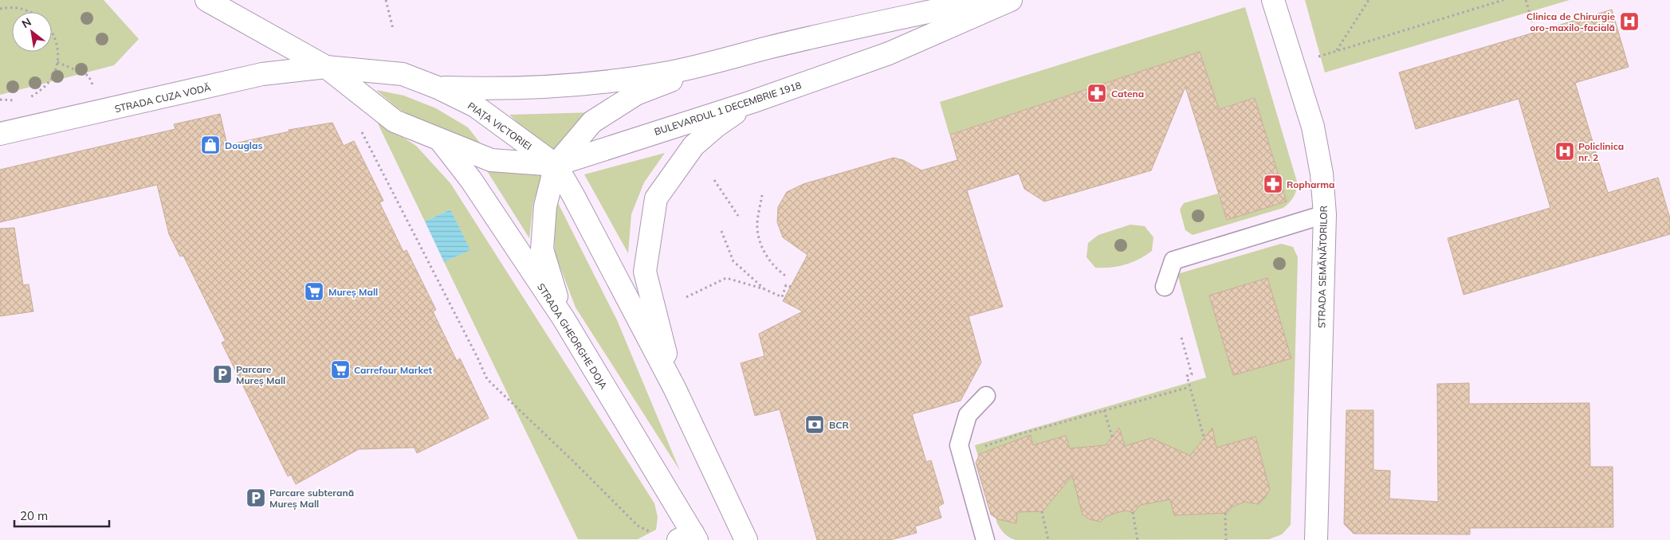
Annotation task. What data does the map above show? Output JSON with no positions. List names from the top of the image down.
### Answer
{
  "streets": {
    "main road": [
      "STRADA CUZA VODĂ",
      "BULEVARDUL 1 DECEMBRIE 1918",
      "PIAȚA VICTORIEI",
      "STRADA SEMĂNĂTORILOR",
      "STRADA GHEORGHE DOJA"
    ]
  },
  "crossings": [
    ["STRADA CUZA VODĂ", "PIAȚA VICTORIEI"],
    ["BULEVARDUL 1 DECEMBRIE 1918", "PIAȚA VICTORIEI"],
    ["BULEVARDUL 1 DECEMBRIE 1918", "STRADA GHEORGHE DOJA"],
    ["PIAȚA VICTORIEI", "STRADA GHEORGHE DOJA"]
  ],
  "places": {
    "hospital": ["Clinica de Chirurgie oro-maxilo-facială", "Policlinica nr. 2"],
    "pharmacy": ["Catena", "Ropharma"],
    "shop": ["Douglas"],
    "supermarket": ["Mureș Mall", "Carrefour Market"],
    "parking": ["Parcare Mureș Mall", "Parcare subterană Mureș Mall"],
    "bank": ["BCR"]
  },
  "scale_bar": "20 m",
  "north": "top left"
}
